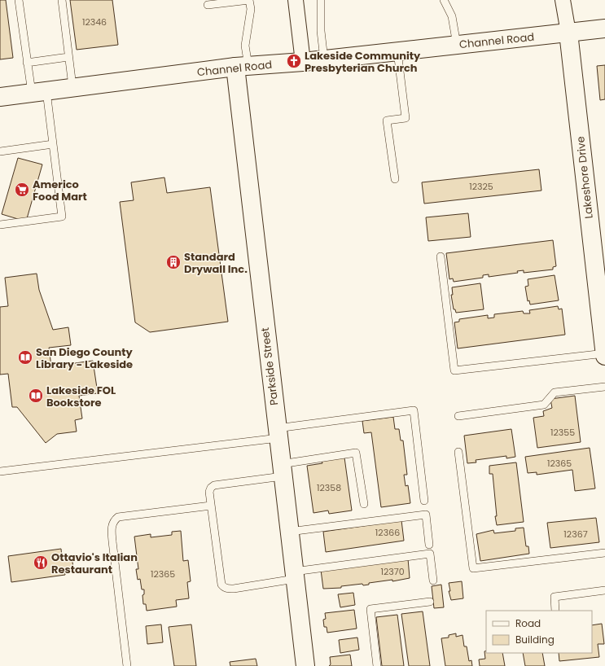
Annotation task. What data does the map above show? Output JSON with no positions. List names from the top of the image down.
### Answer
{
  "streets": {
    "street": ["Channel Road", "Lakeshore Drive", "Parkside Street"]
  },
  "crossings": [
    ["Channel Road", "Lakeshore Drive"],
    ["Channel Road", "Parkside Street"]
  ],
  "places": {
    "church": ["Lakeside Community Presbyterian Church"],
    "supermarket": ["Americo Food Mart"],
    "building": ["Standard Drywall Inc."],
    "library": ["San Diego County Library - Lakeside", "Lakeside FOL Bookstore"],
    "restaurant": ["Ottavio's Italian Restaurant"]
  },
  "house_numbers": [
    "12346",
    "12325",
    "12355",
    "12365",
    "12358",
    "12366",
    "12367",
    "12370",
    "12365"
  ],
  "legend": ["Road", "Building"]
}
